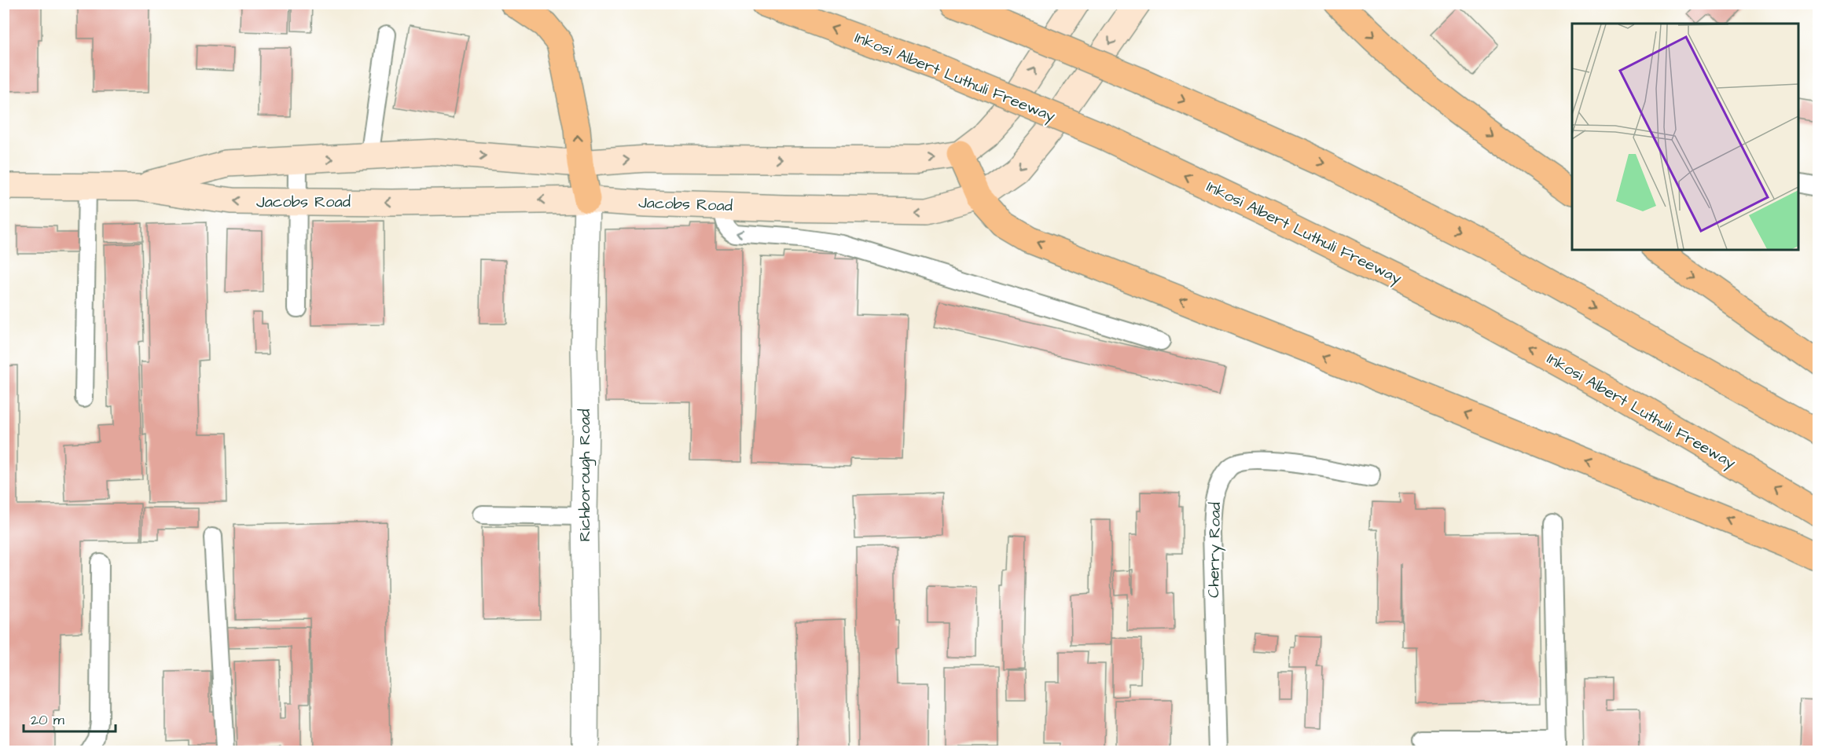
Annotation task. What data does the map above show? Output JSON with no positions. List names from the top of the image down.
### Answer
{
  "streets": {
    "highway": ["Inkosi Albert Luthuli Freeway"],
    "street": ["Jacobs Road", "Richborough Road"],
    "lane": ["Cherry Road"]
  },
  "crossings": [
    ["Jacobs Road", "Richborough Road"]
  ],
  "scale_bar": "20 m"
}
